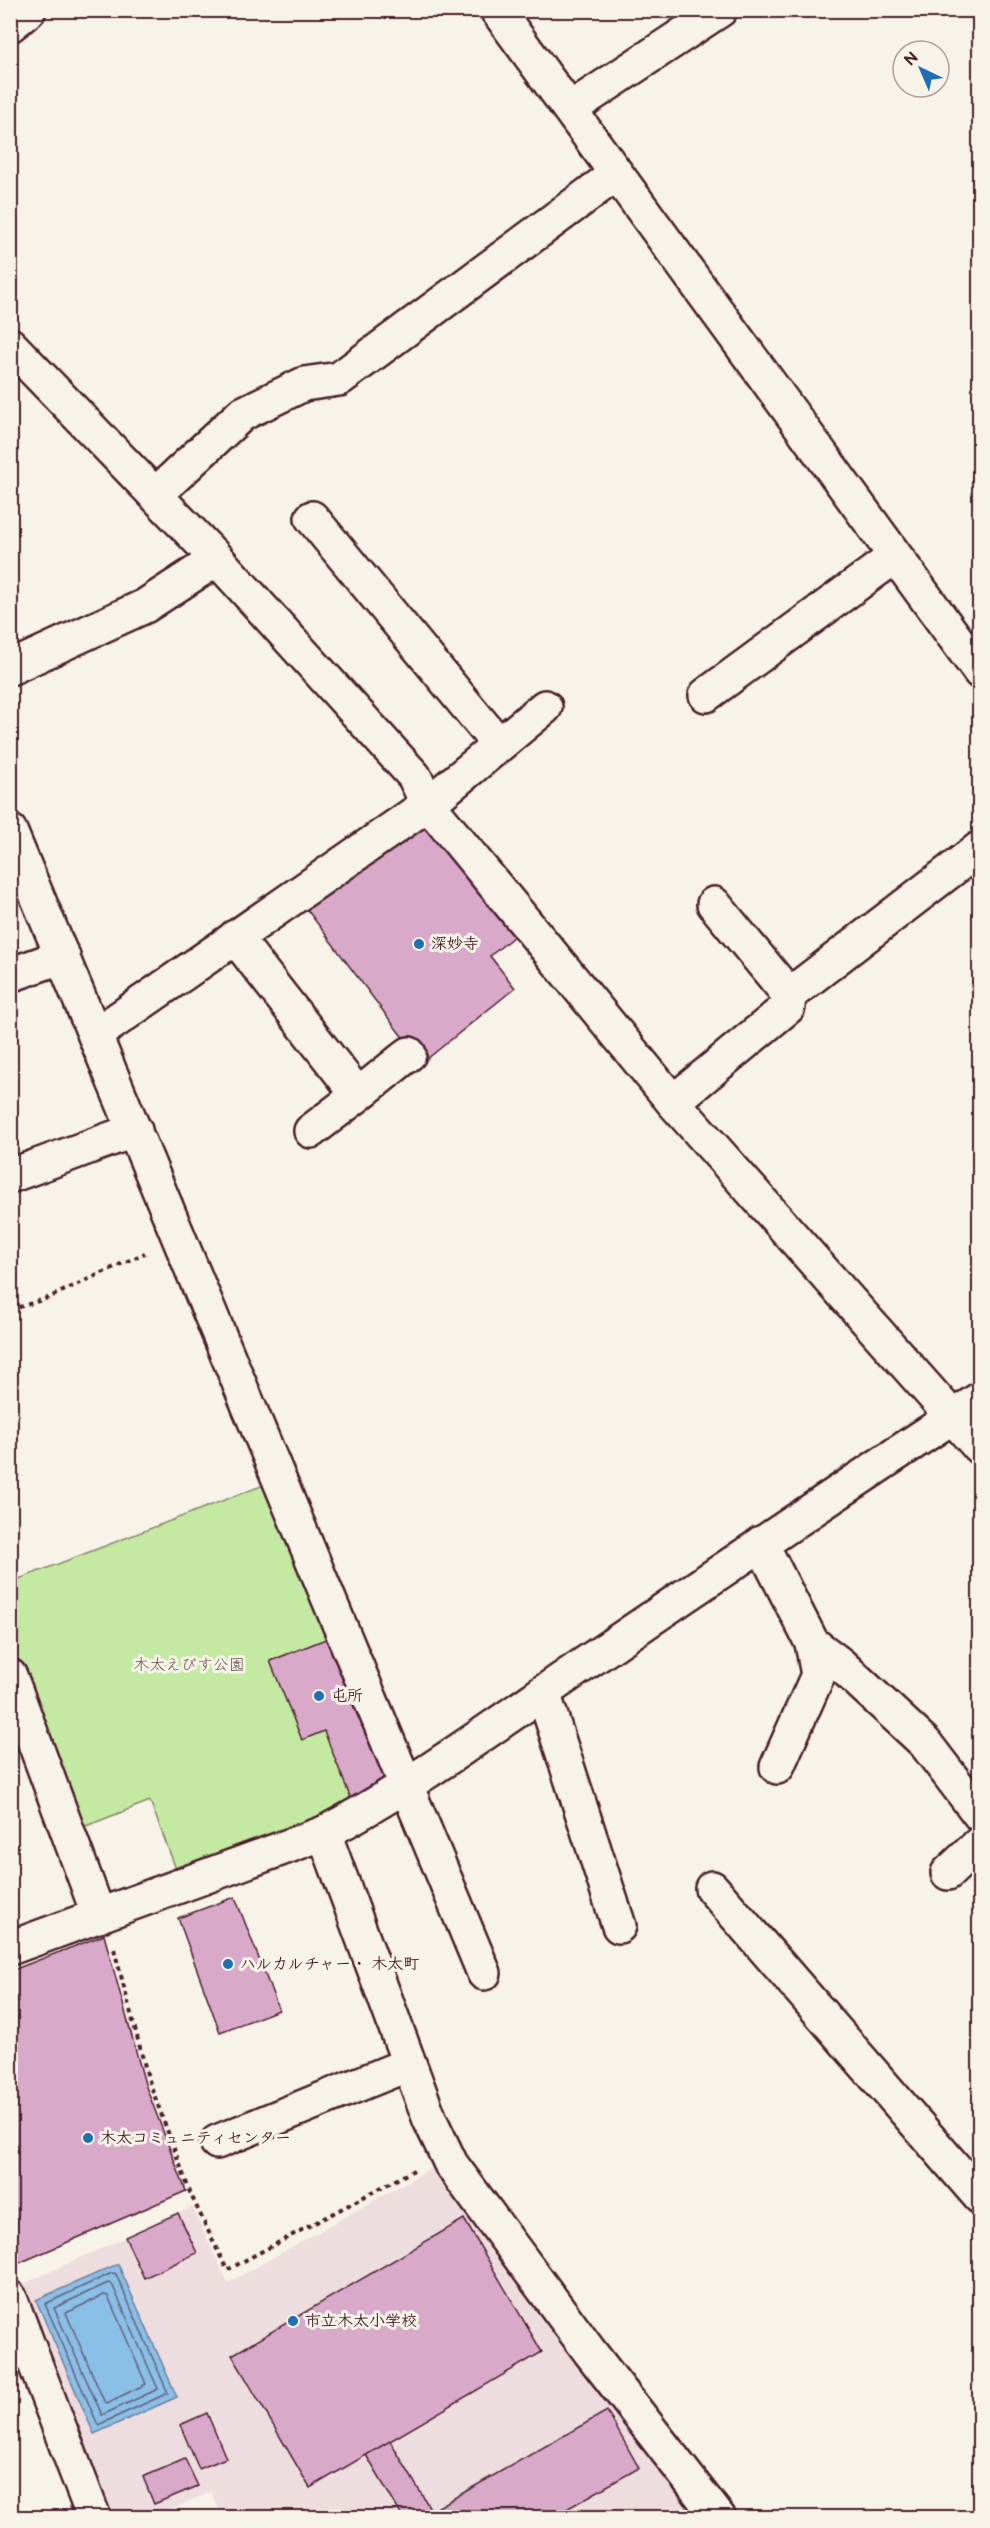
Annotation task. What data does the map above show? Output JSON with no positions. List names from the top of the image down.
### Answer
{
  "parks": ["木太えびす公園"],
  "places": [
    "深妙寺",
    "屯所",
    "ハルカルチャー・ 木太町",
    "木太コミュニティセンター",
    "市立木太小学校"
  ],
  "north": "top left"
}
